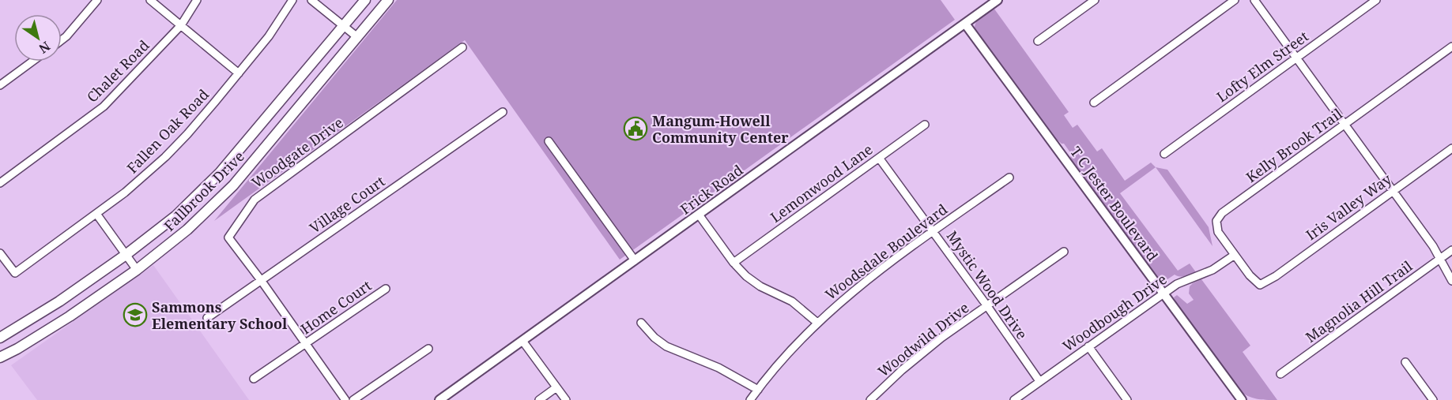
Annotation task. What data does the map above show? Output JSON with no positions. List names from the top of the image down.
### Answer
{
  "streets": {
    "main road": ["Fallbrook Drive"],
    "street": [
      "Lofty Elm Street",
      "Chalet Road",
      "Fallen Oak Road",
      "Kelly Brook Trail",
      "Woodgate Drive",
      "Lemonwood Lane",
      "Frick Road",
      "T C Jester Boulevard",
      "Village Court",
      "Iris Valley Way",
      "Woodsdale Boulevard",
      "Mystic Wood Drive",
      "Magnolia Hill Trail",
      "Home Court",
      "Woodbough Drive",
      "Woodwild Drive"
    ]
  },
  "crossings": [
    ["Kelly Brook Trail", "Iris Valley Way"],
    ["Kelly Brook Trail", "Woodbough Drive"],
    ["Woodgate Drive", "Village Court"],
    ["Woodgate Drive", "Home Court"],
    ["Lemonwood Lane", "Mystic Wood Drive"],
    ["Frick Road", "T C Jester Boulevard"],
    ["T C Jester Boulevard", "Woodbough Drive"],
    ["Woodsdale Boulevard", "Mystic Wood Drive"],
    ["Mystic Wood Drive", "Woodbough Drive"],
    ["Mystic Wood Drive", "Woodwild Drive"]
  ],
  "places": {
    "public building": ["Mangum-Howell Community Center"],
    "school or university": ["Sammons Elementary School"]
  },
  "north": "bottom right"
}
